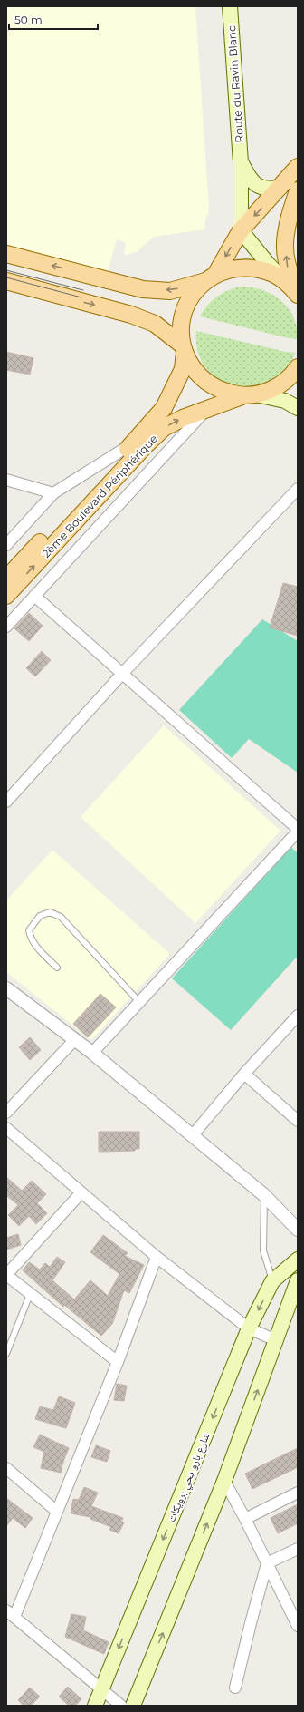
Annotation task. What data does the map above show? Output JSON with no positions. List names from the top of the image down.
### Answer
{
  "streets": {
    "main road": ["Route du Ravin Blanc", "2ème Boulevard Périphérique", "شارع بارو يحي برويكات"]
  },
  "scale_bar": "50 m"
}
